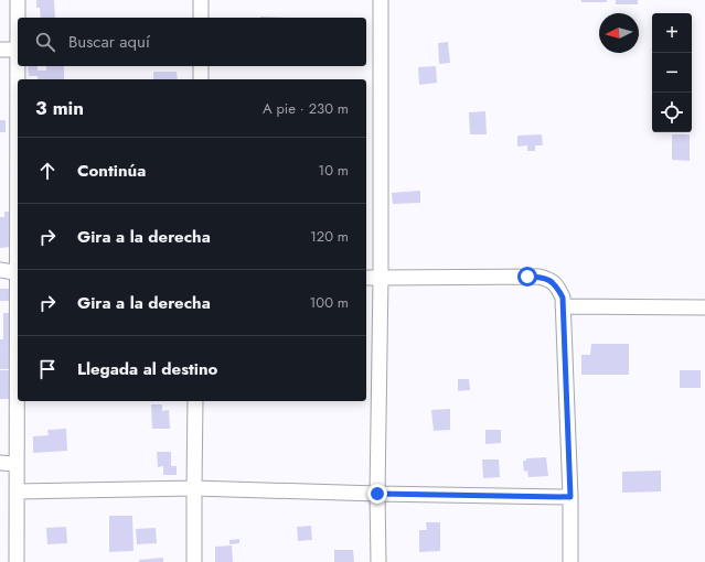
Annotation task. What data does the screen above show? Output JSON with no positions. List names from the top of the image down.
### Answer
{
  "north": "left",
  "page": {
    "map_buttons": ["+", "−"],
    "search": "Buscar aquí",
    "heading": ["3 min", "A pie · 230 m"],
    "list": [
      ["Continúa", "10 m"],
      ["Gira a la derecha", "120 m"],
      ["Gira a la derecha", "100 m"],
      "Llegada al destino"
    ]
  }
}
